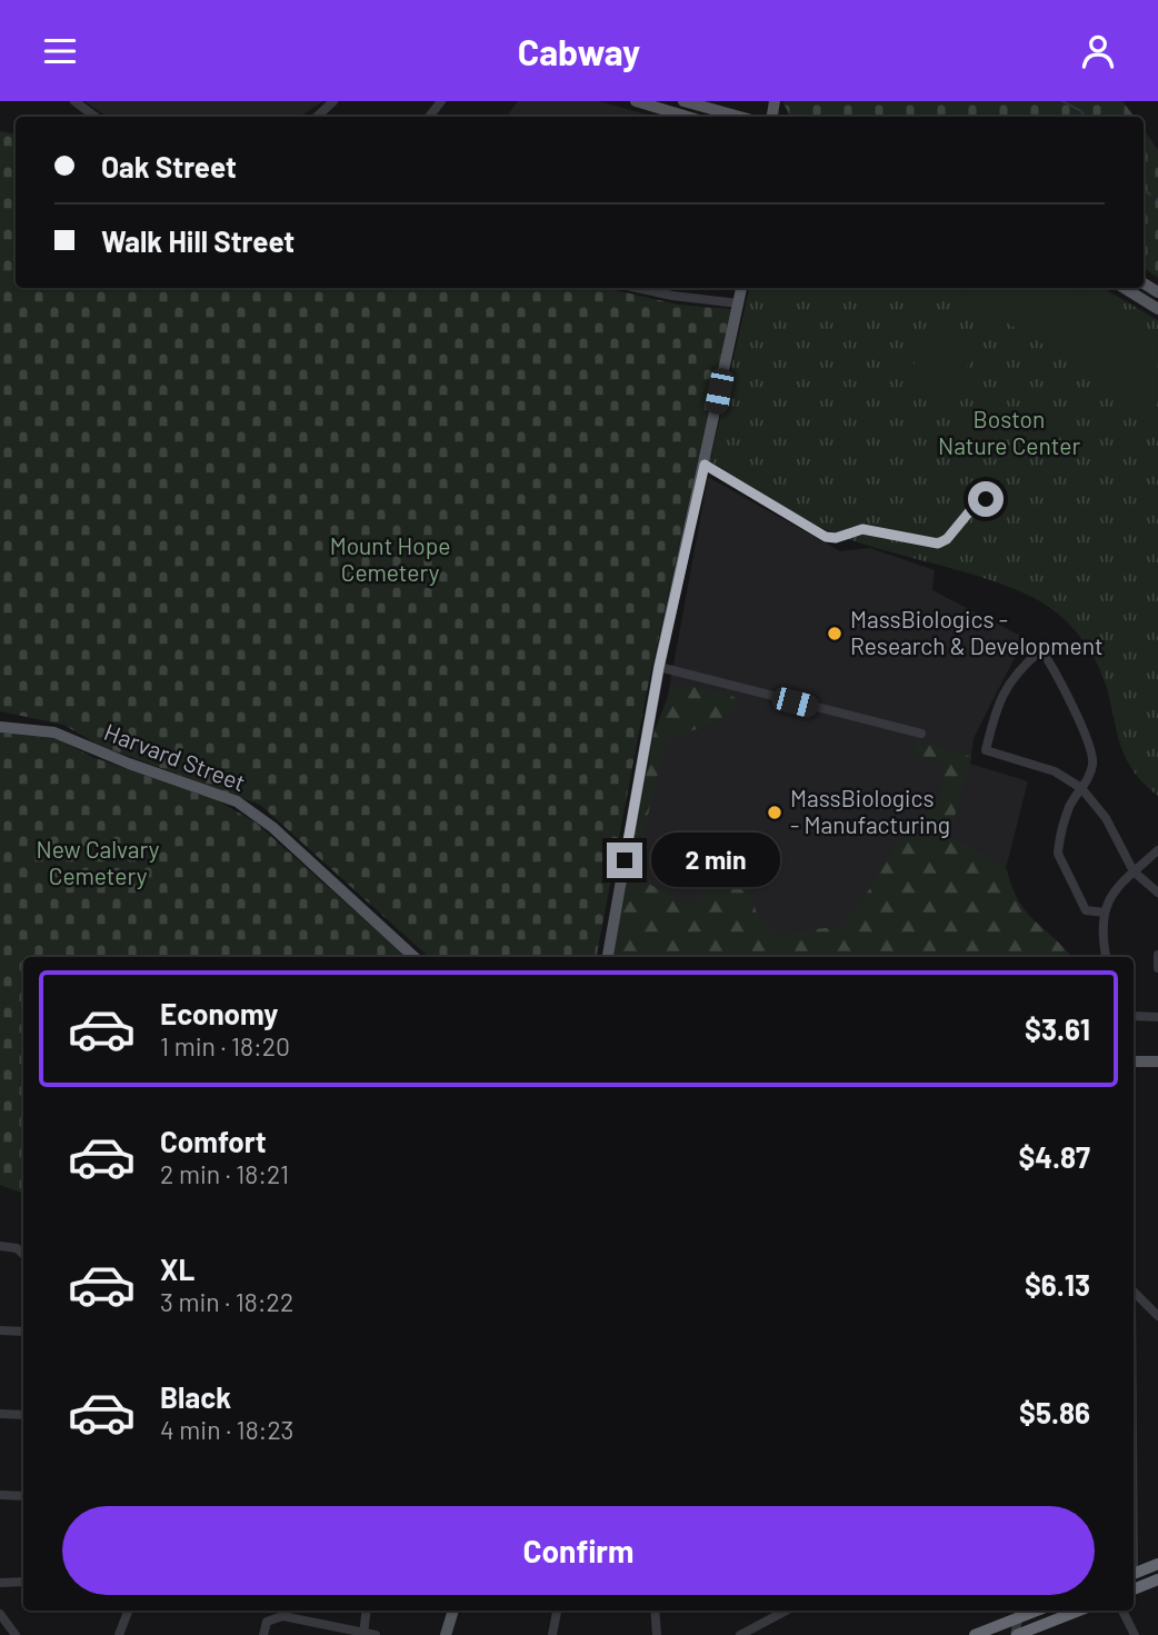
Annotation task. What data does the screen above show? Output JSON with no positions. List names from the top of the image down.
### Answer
{
  "streets": {
    "main road": ["Harvard Street"]
  },
  "parks": ["Boston Nature Center", "Mount Hope Cemetery", "New Calvary Cemetery"],
  "places": ["MassBiologics - Research & Development", "MassBiologics - Manufacturing"],
  "page": {
    "header": "Cabway",
    "banner": ["Oak Street", "Walk Hill Street"],
    "bubble": "2 min",
    "list": [
      {
        "name": "Economy",
        "note": "1 min · 18:20",
        "value": "$3.61"
      },
      {
        "name": "Comfort",
        "note": "2 min · 18:21",
        "value": "$4.87"
      },
      {
        "name": "XL",
        "note": "3 min · 18:22",
        "value": "$6.13"
      },
      {
        "name": "Black",
        "note": "4 min · 18:23",
        "value": "$5.86"
      }
    ],
    "buttons": "Confirm"
  }
}
